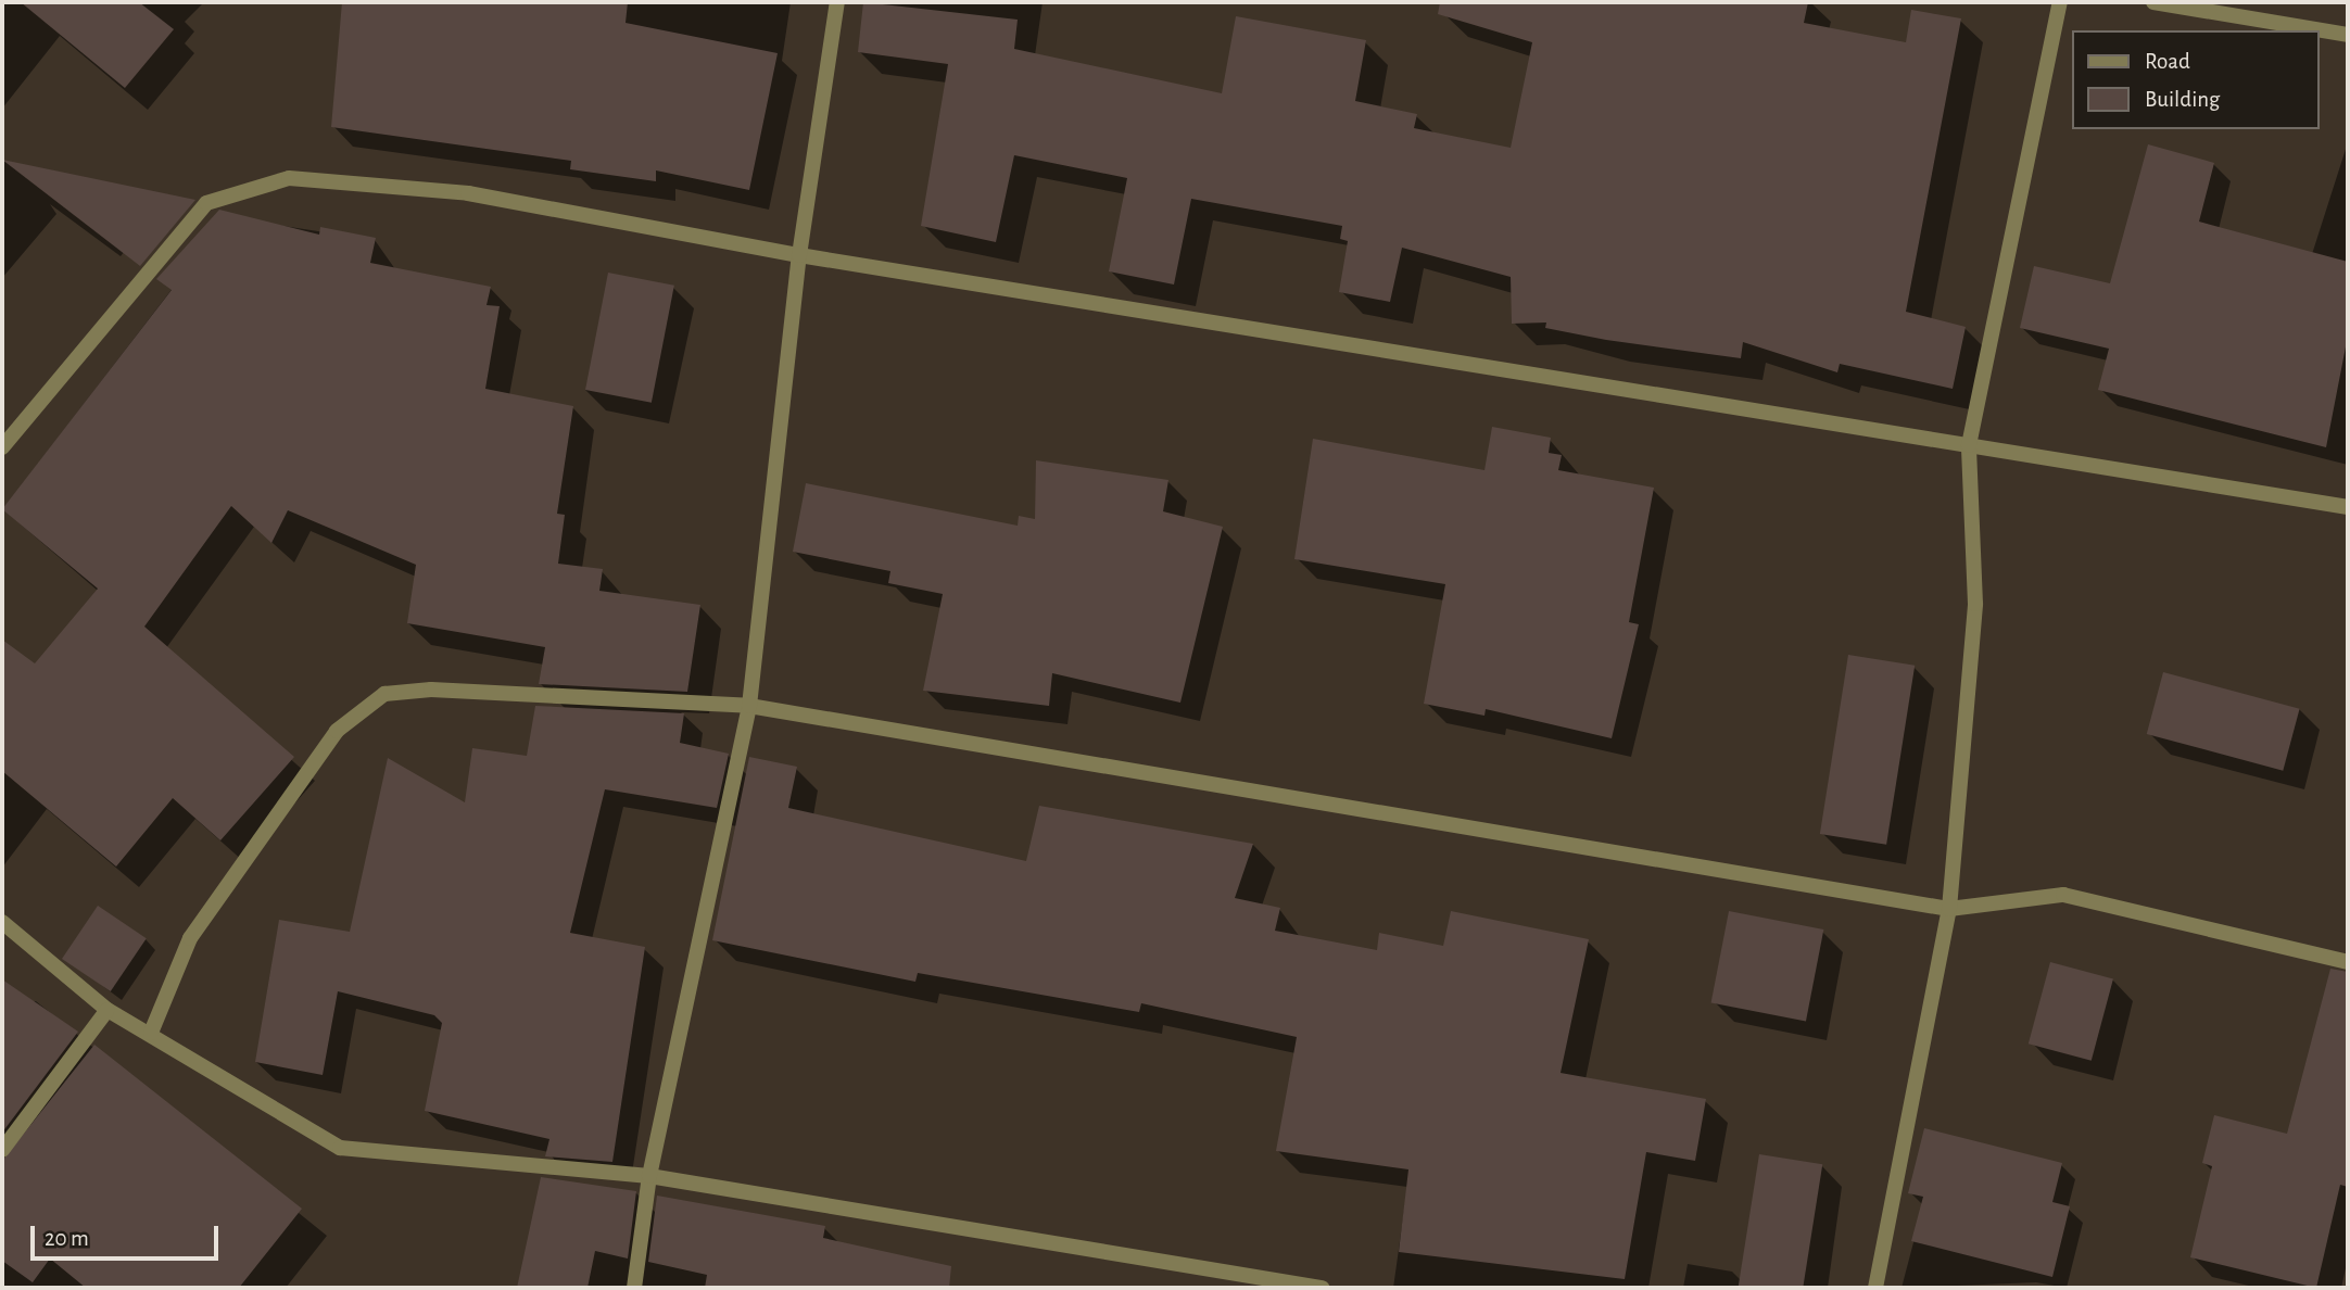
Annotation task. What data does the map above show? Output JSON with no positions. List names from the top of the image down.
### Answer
{
  "legend": ["Road", "Building"],
  "scale_bar": "20 m"
}
